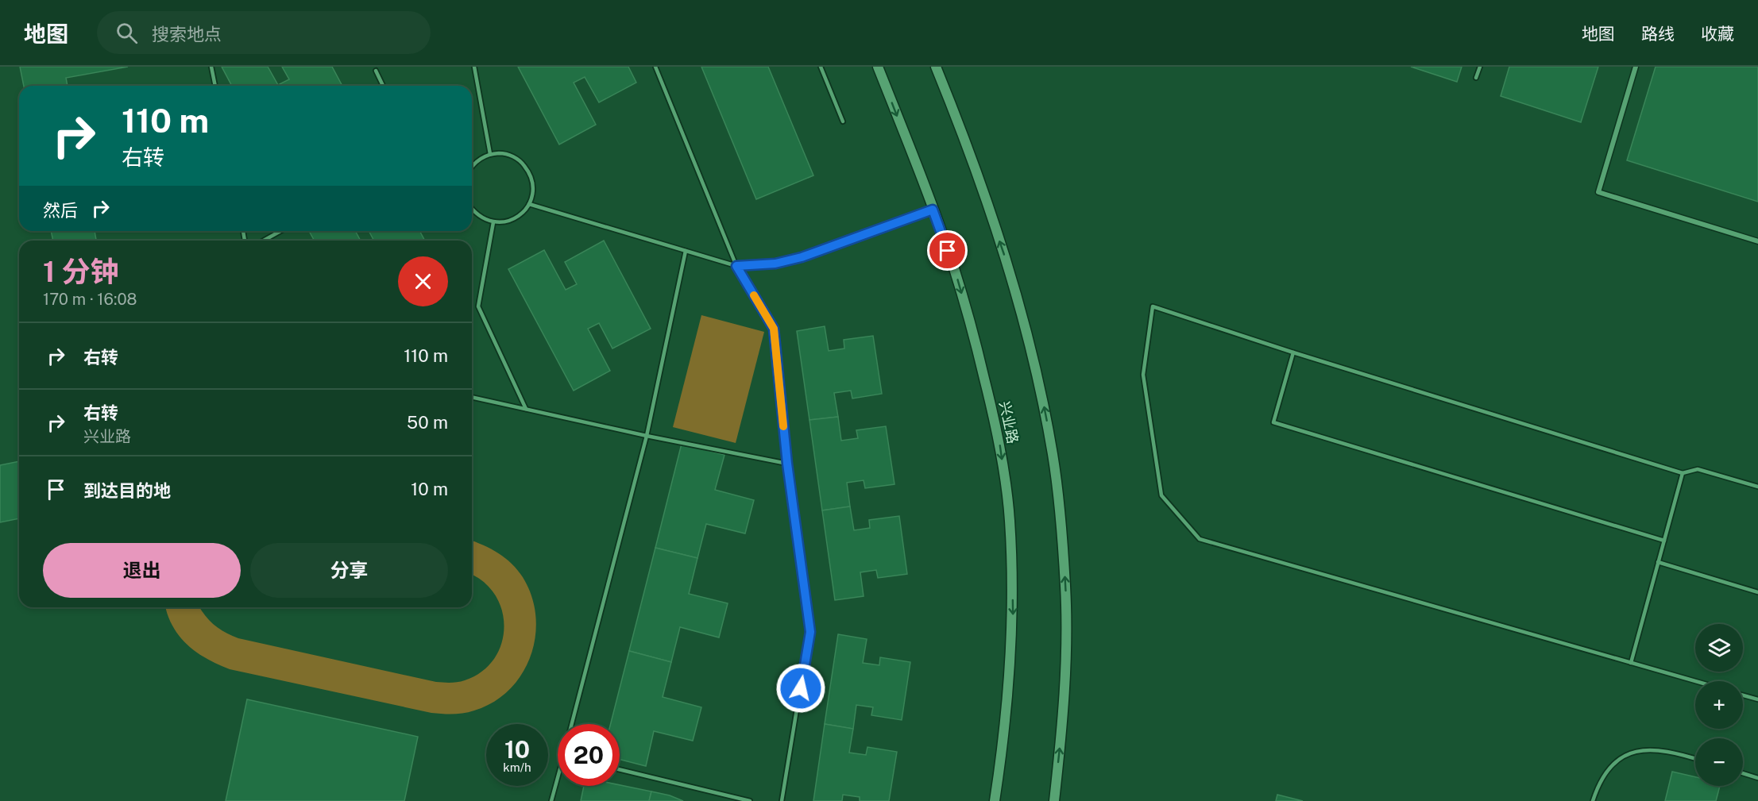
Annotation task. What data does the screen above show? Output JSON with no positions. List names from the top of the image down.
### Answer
{
  "streets": {
    "main road": ["兴业路"]
  },
  "page": {
    "header": "地图",
    "search": "搜索地点",
    "nav": ["地图", "路线", "收藏"],
    "turn": ["110 m", "右转"],
    "then": "然后",
    "heading": ["1 分钟", "170 m · 16:08"],
    "list": [
      {
        "name": "右转",
        "value": "110 m"
      },
      {
        "name": "右转",
        "note": "兴业路",
        "value": "50 m"
      },
      {
        "name": "到达目的地",
        "value": "10 m"
      }
    ],
    "buttons": ["退出", "分享"],
    "map_buttons": ["+", "−"],
    "speed": "10 km/h",
    "limit": "20"
  }
}
